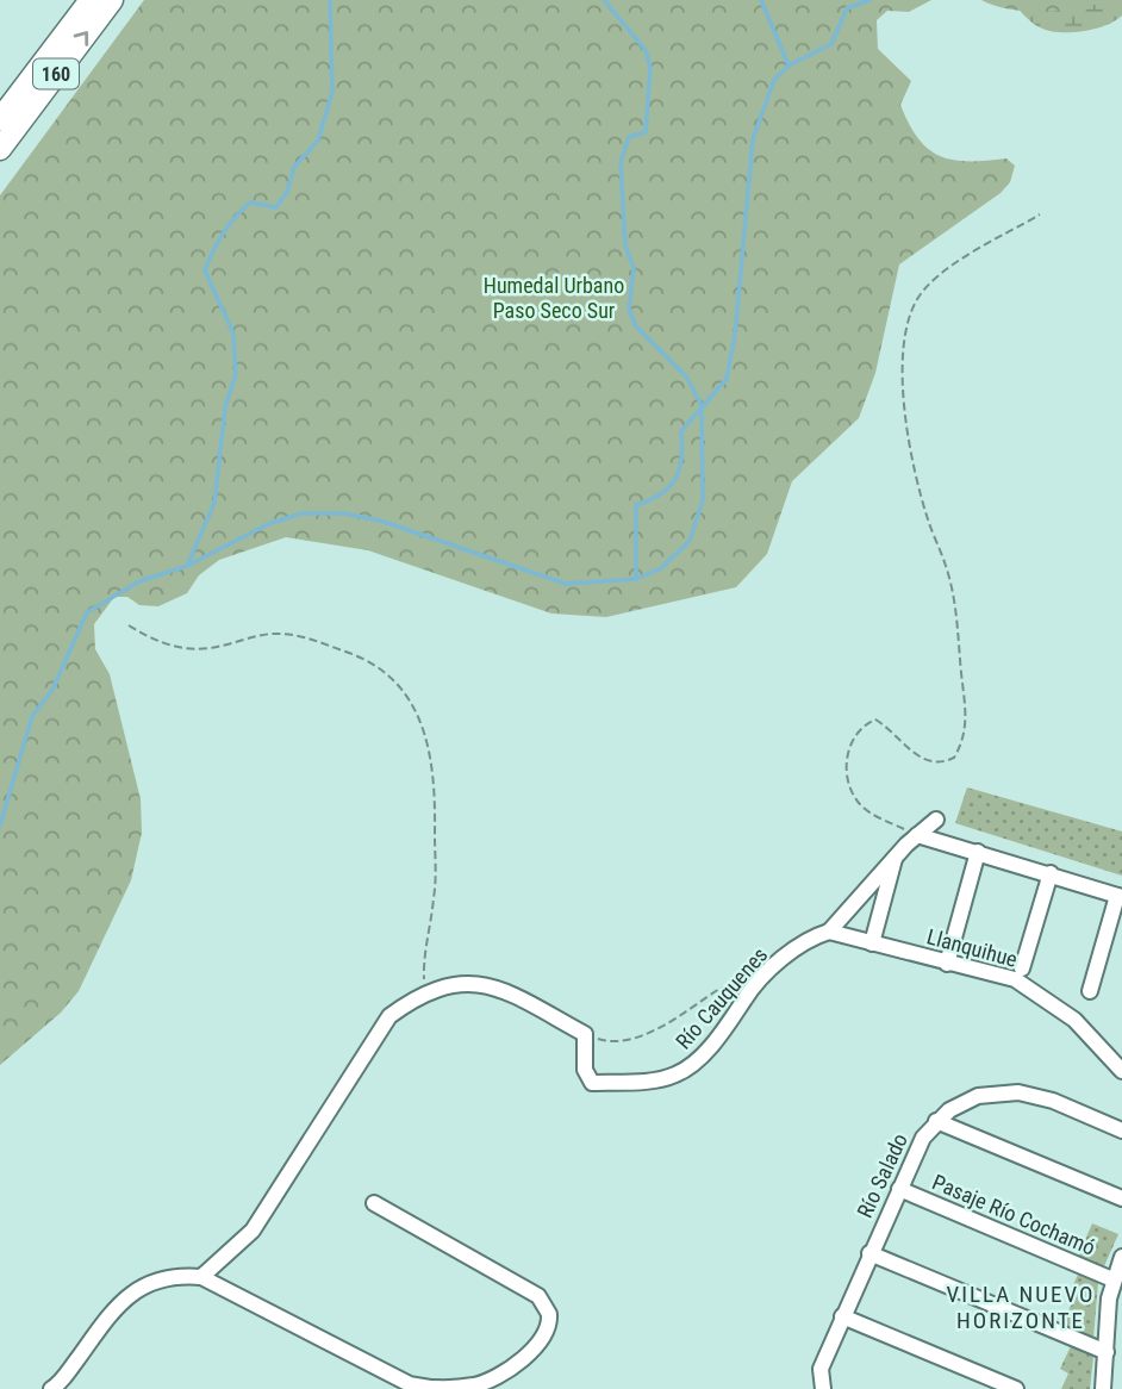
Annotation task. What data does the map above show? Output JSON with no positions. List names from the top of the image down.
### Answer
{
  "streets": {
    "highway": ["160"],
    "street": [
      "Llanquihue",
      "Río Cauquenes",
      "Río Salado",
      "Pasaje Río Cochamó"
    ]
  },
  "crossings": [
    ["Llanquihue", "Río Cauquenes"],
    ["Río Salado", "Pasaje Río Cochamó"]
  ],
  "districts": ["VILLA NUEVO HORIZONTE"],
  "parks": ["Humedal Urbano Paso Seco Sur"]
}
